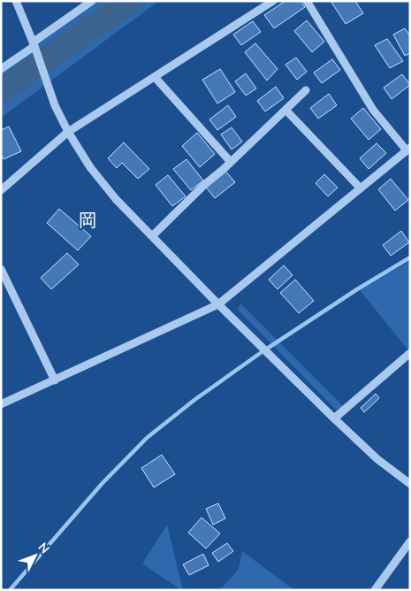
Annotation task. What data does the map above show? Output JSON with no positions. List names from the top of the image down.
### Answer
{
  "districts": ["岡"],
  "north": "top right"
}
